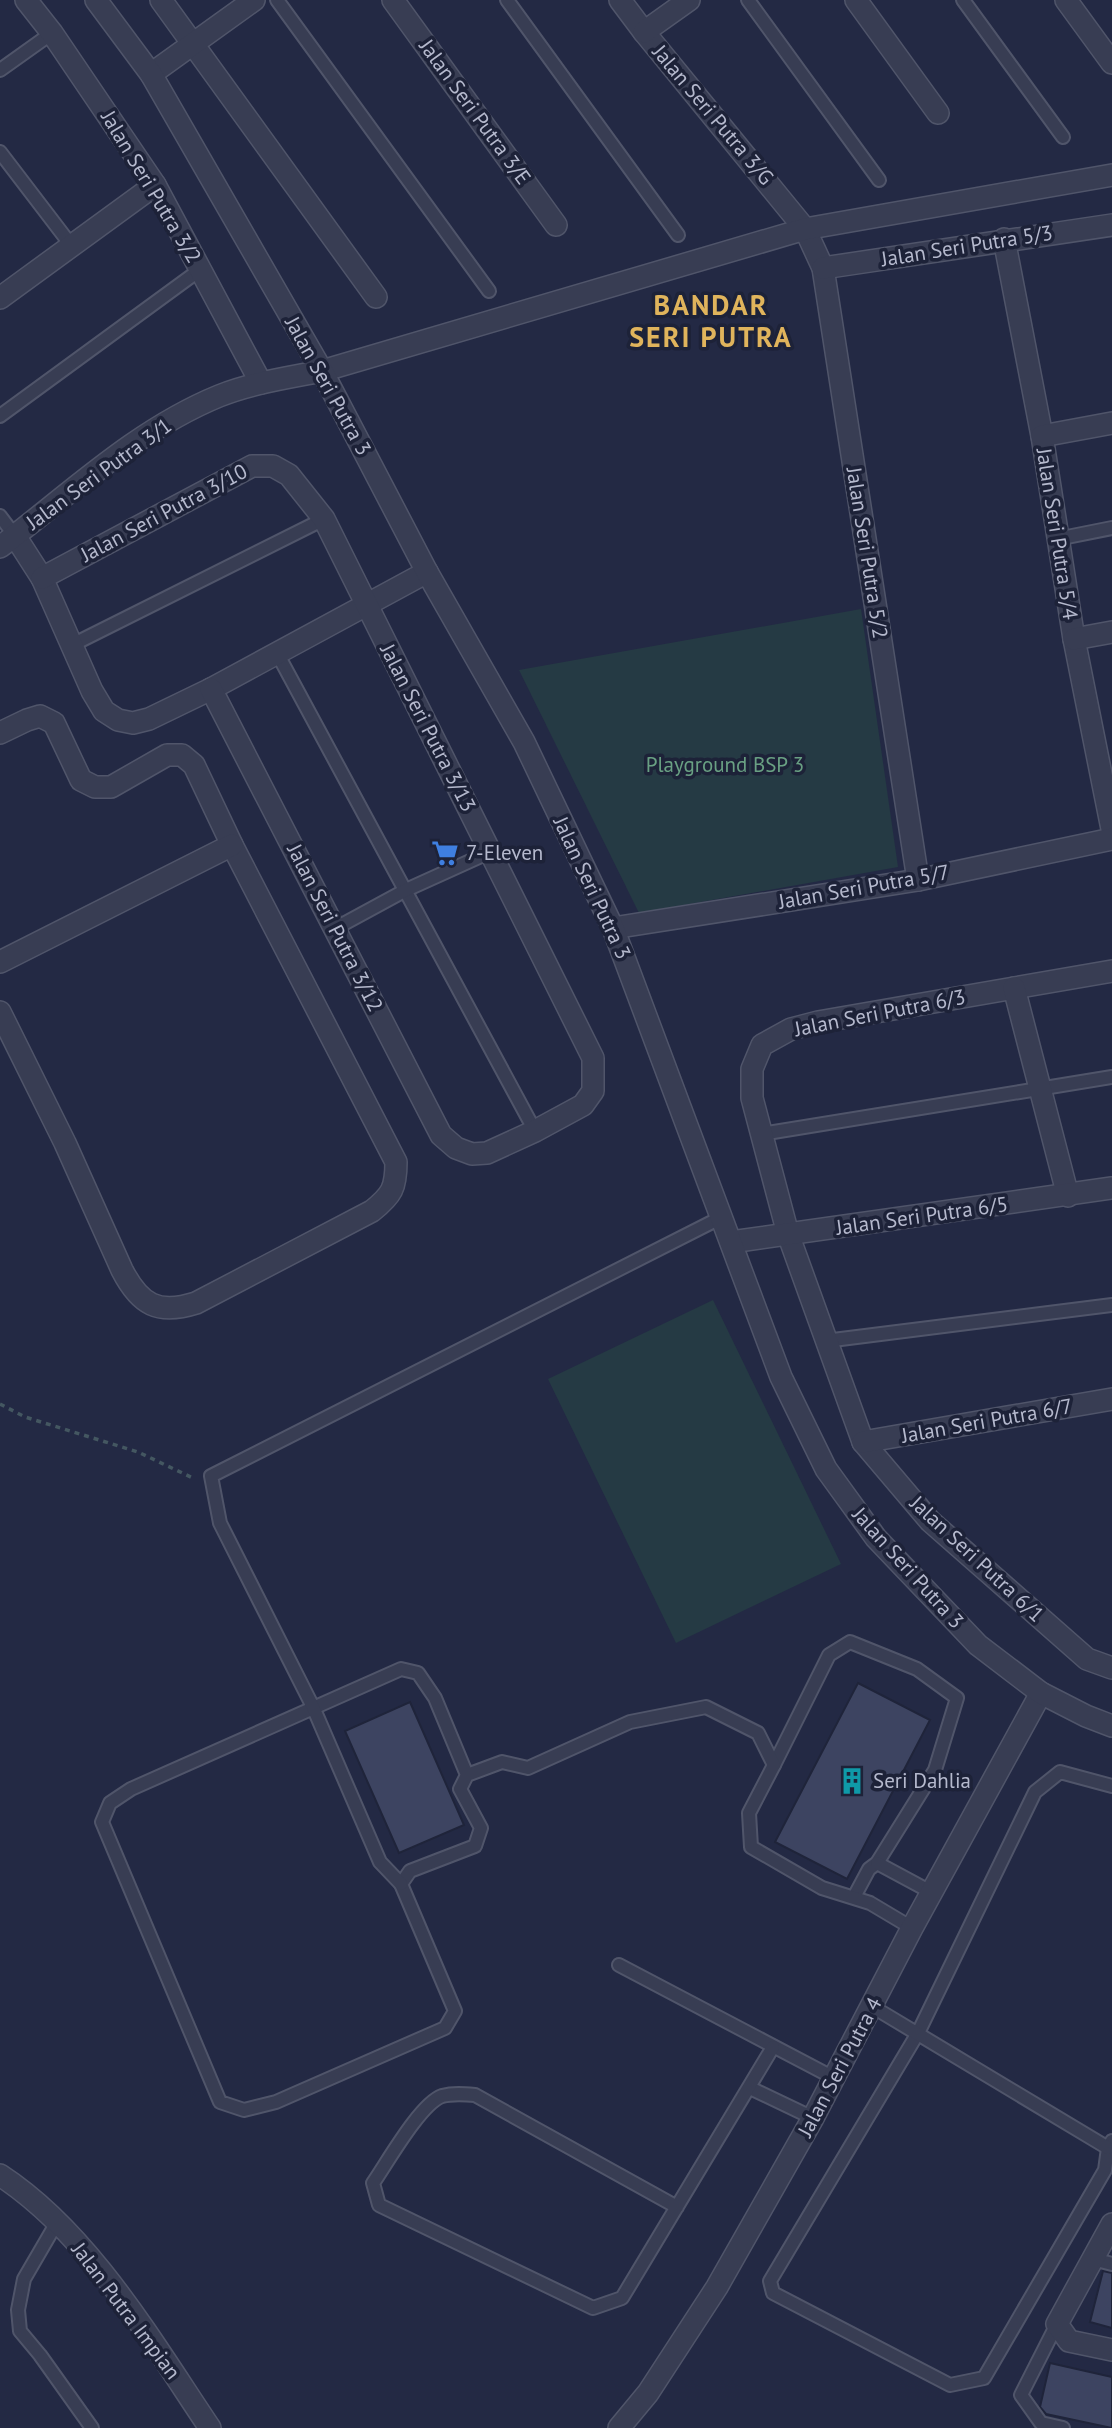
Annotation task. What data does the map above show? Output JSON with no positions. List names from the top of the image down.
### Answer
{
  "streets": {
    "street": [
      "Jalan Seri Putra 3/E",
      "Jalan Seri Putra 3/G",
      "Jalan Seri Putra 3/2",
      "Jalan Seri Putra 5/3",
      "Jalan Seri Putra 3",
      "Jalan Seri Putra 3/1",
      "Jalan Seri Putra 3/10",
      "Jalan Seri Putra 5/4",
      "Jalan Seri Putra 5/2",
      "Jalan Seri Putra 3/13",
      "Jalan Seri Putra 5/7",
      "Jalan Seri Putra 3/12",
      "Jalan Seri Putra 6/3",
      "Jalan Seri Putra 6/5",
      "Jalan Seri Putra 6/7",
      "Jalan Seri Putra 6/1",
      "Jalan Seri Putra 4",
      "Jalan Putra Impian"
    ]
  },
  "crossings": [
    ["Jalan Seri Putra 3/G", "Jalan Seri Putra 3/1"],
    ["Jalan Seri Putra 3/G", "Jalan Seri Putra 5/2"],
    ["Jalan Seri Putra 3/2", "Jalan Seri Putra 3/1"],
    ["Jalan Seri Putra 5/3", "Jalan Seri Putra 5/4"],
    ["Jalan Seri Putra 5/3", "Jalan Seri Putra 5/2"],
    ["Jalan Seri Putra 3", "Jalan Seri Putra 3/1"],
    ["Jalan Seri Putra 3", "Jalan Seri Putra 5/7"],
    ["Jalan Seri Putra 3", "Jalan Seri Putra 6/5"],
    ["Jalan Seri Putra 3", "Jalan Seri Putra 4"],
    ["Jalan Seri Putra 3/1", "Jalan Seri Putra 5/2"],
    ["Jalan Seri Putra 3/10", "Jalan Seri Putra 3/13"],
    ["Jalan Seri Putra 5/2", "Jalan Seri Putra 5/7"],
    ["Jalan Seri Putra 3/13", "Jalan Seri Putra 3/12"],
    ["Jalan Seri Putra 6/3", "Jalan Seri Putra 6/5"],
    ["Jalan Seri Putra 6/3", "Jalan Seri Putra 6/1"],
    ["Jalan Seri Putra 6/5", "Jalan Seri Putra 6/1"],
    ["Jalan Seri Putra 6/7", "Jalan Seri Putra 6/1"]
  ],
  "districts": ["BANDAR SERI PUTRA"],
  "parks": ["Playground BSP 3"],
  "places": {
    "supermarket": ["7-Eleven"],
    "building": ["Seri Dahlia"]
  }
}
